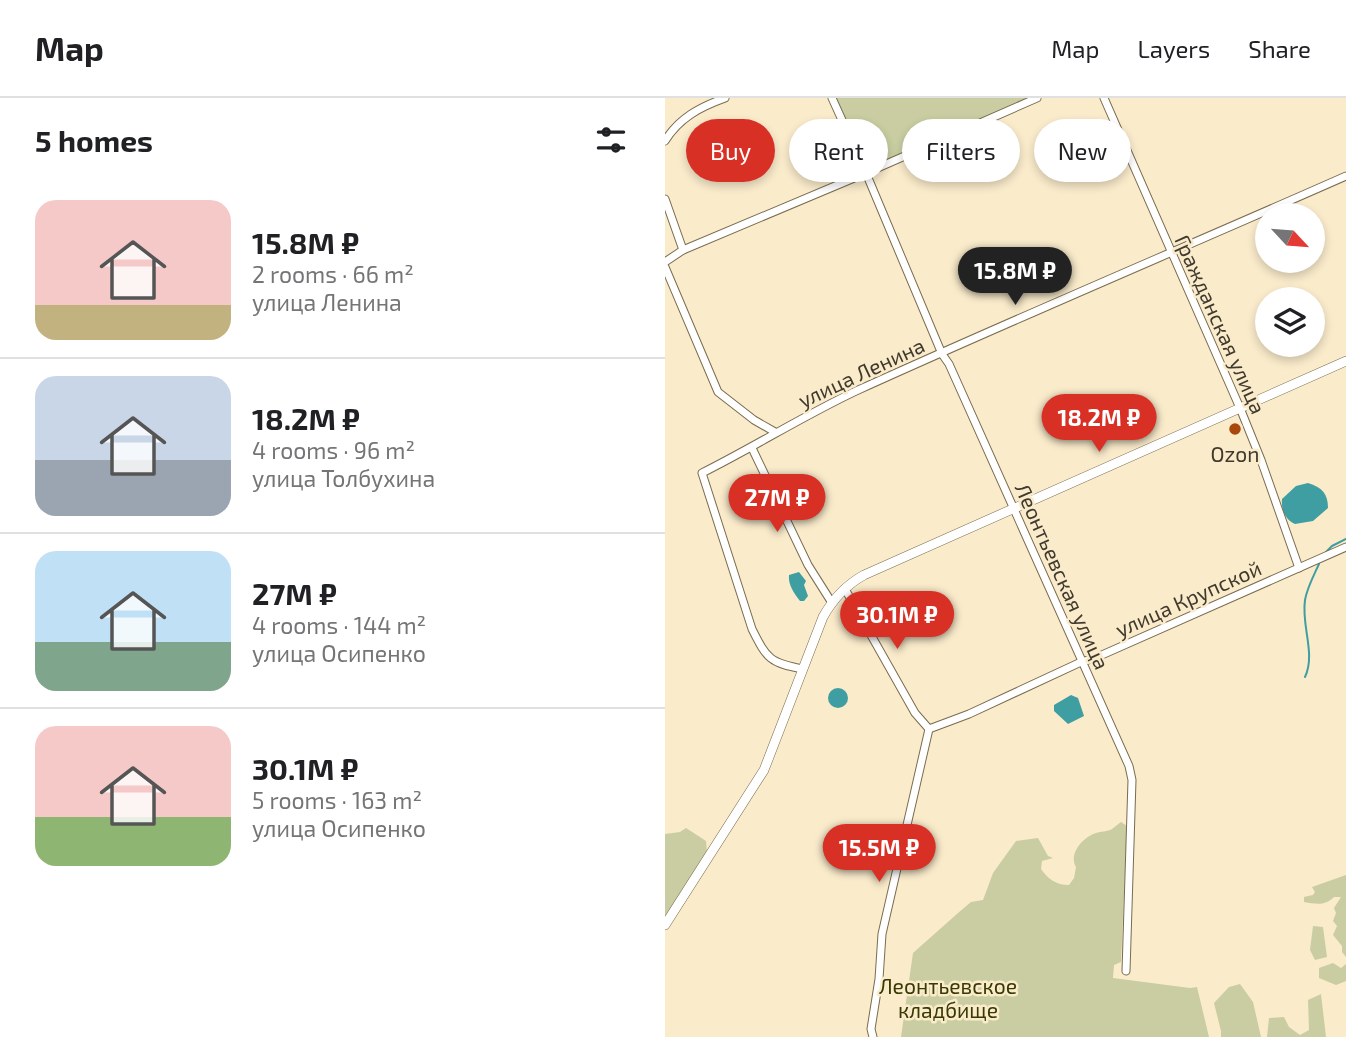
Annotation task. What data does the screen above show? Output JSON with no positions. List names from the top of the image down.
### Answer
{
  "streets": {
    "street": [
      "Гражданская улица",
      "улица Ленина",
      "Леонтьевская улица",
      "улица Крупской"
    ]
  },
  "crossings": [
    ["Гражданская улица", "улица Ленина"],
    ["Гражданская улица", "улица Крупской"],
    ["улица Ленина", "Леонтьевская улица"],
    ["Леонтьевская улица", "улица Крупской"]
  ],
  "parks": ["Леонтьевское кладбище"],
  "places": ["Ozon"],
  "north": "bottom right",
  "page": {
    "header": "Map",
    "nav": ["Map", "Layers", "Share"],
    "heading": "5 homes",
    "chip": [
      "Buy",
      "Rent",
      "Filters",
      "New"
    ],
    "list": [
      {
        "name": "15.8M ₽",
        "note": "2 rooms · 66 m² · улица Ленина"
      },
      {
        "name": "18.2M ₽",
        "note": "4 rooms · 96 m² · улица Толбухина"
      },
      {
        "name": "27M ₽",
        "note": "4 rooms · 144 m² · улица Осипенко"
      },
      {
        "name": "30.1M ₽",
        "note": "5 rooms · 163 m² · улица Осипенко"
      }
    ],
    "price": [
      "15.8M ₽",
      "18.2M ₽",
      "27M ₽",
      "30.1M ₽",
      "15.5M ₽"
    ]
  }
}
